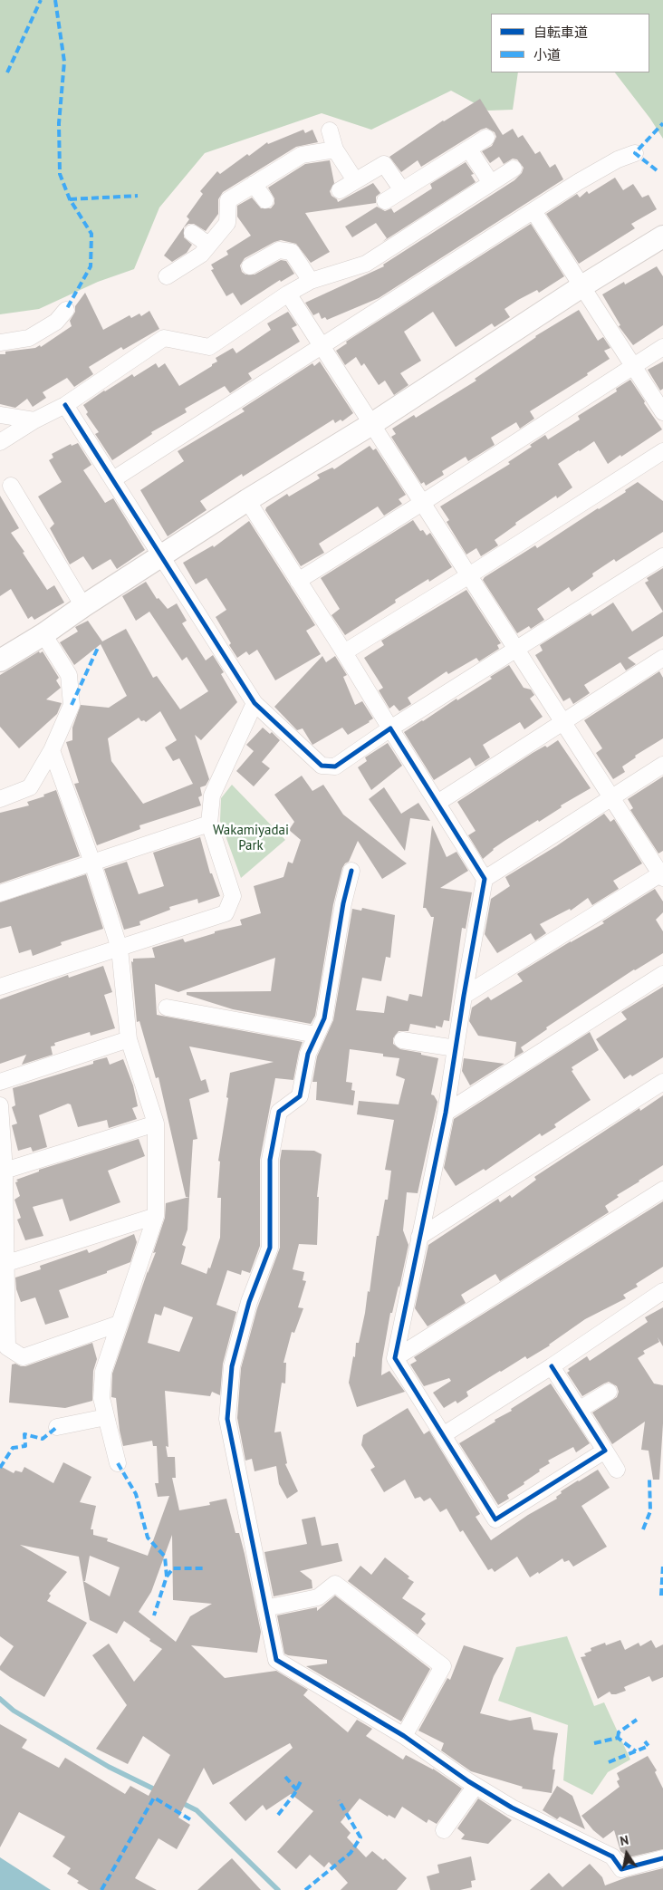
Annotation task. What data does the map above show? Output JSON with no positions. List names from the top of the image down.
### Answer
{
  "parks": ["Wakamiyadai Park"],
  "legend": ["自転車道", "小道"],
  "north": "top"
}
